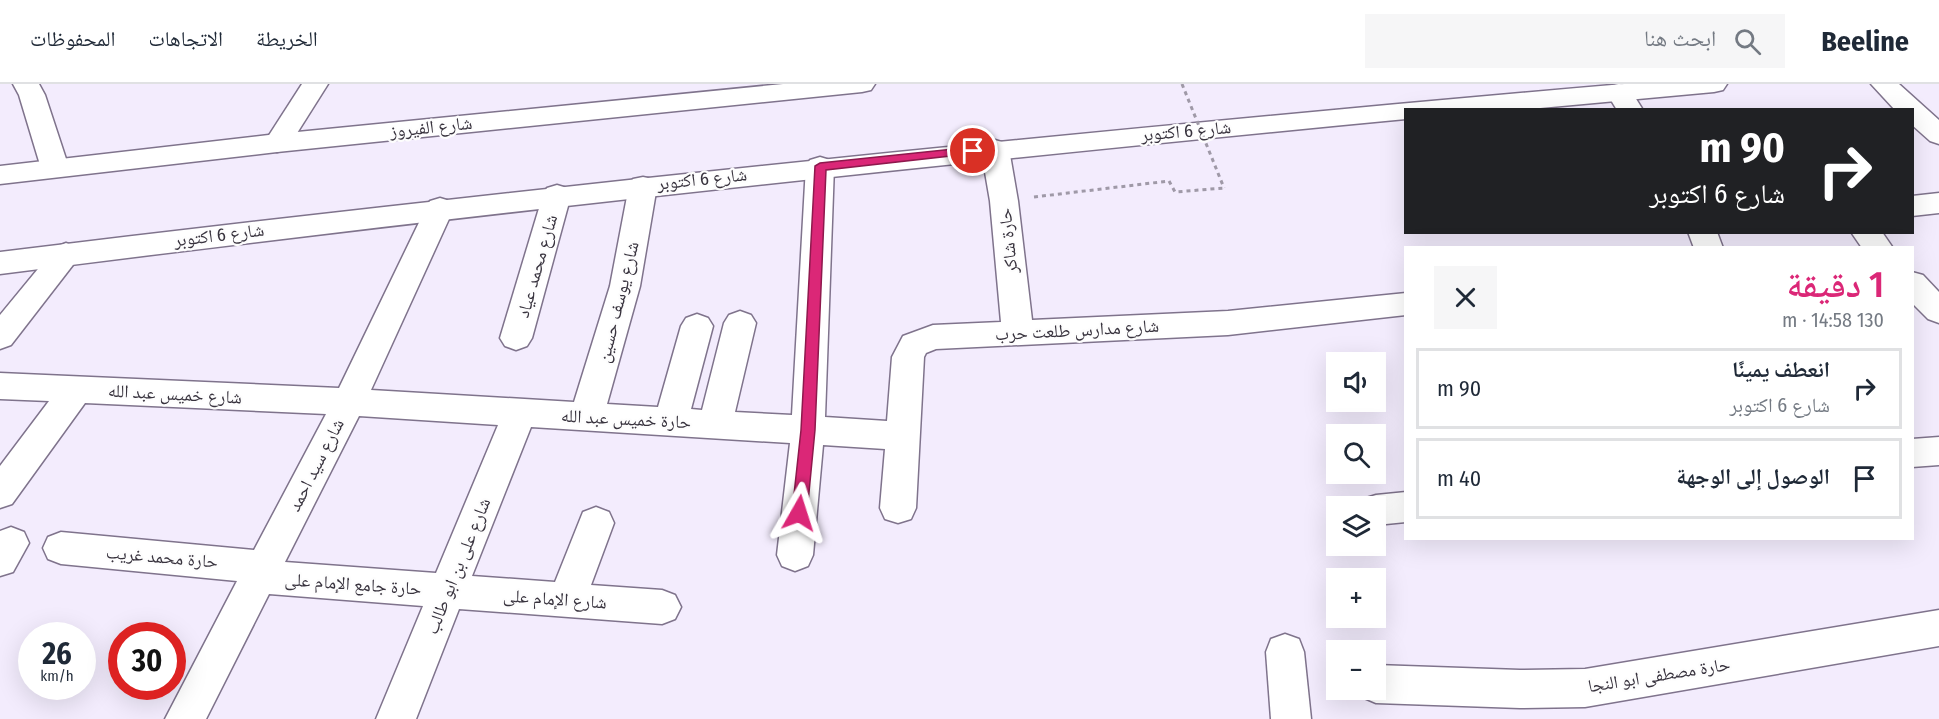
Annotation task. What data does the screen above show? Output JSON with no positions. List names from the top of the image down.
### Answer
{
  "streets": {
    "street": [
      "شارع الفيروز",
      "شارع 6 اكتوبر",
      "حارة شاكر",
      "شارع محمد عياد",
      "شارع يوسف حسين",
      "شارع مدارس طلعت حرب",
      "شارع خميس عبد الله",
      "حارة خميس عبد الله",
      "شارع سيد احمد",
      "حارة محمد غريب",
      "شارع على بن ابو طالب",
      "حارة جامع الإمام على",
      "شارع الإمام على",
      "حارة مصطفى ابو النجا"
    ]
  },
  "crossings": [
    ["شارع 6 اكتوبر", "حارة شاكر"],
    ["شارع 6 اكتوبر", "شارع محمد عياد"],
    ["شارع 6 اكتوبر", "شارع يوسف حسين"],
    ["شارع 6 اكتوبر", "شارع سيد احمد"],
    ["حارة شاكر", "شارع مدارس طلعت حرب"],
    ["شارع يوسف حسين", "حارة خميس عبد الله"],
    ["شارع مدارس طلعت حرب", "حارة خميس عبد الله"],
    ["شارع خميس عبد الله", "حارة خميس عبد الله"],
    ["شارع خميس عبد الله", "شارع سيد احمد"],
    ["حارة خميس عبد الله", "شارع سيد احمد"],
    ["حارة خميس عبد الله", "شارع على بن ابو طالب"],
    ["شارع سيد احمد", "حارة محمد غريب"],
    ["شارع سيد احمد", "حارة جامع الإمام على"],
    ["حارة محمد غريب", "حارة جامع الإمام على"],
    ["شارع على بن ابو طالب", "حارة جامع الإمام على"],
    ["شارع على بن ابو طالب", "شارع الإمام على"],
    ["حارة جامع الإمام على", "شارع الإمام على"]
  ],
  "page": {
    "header": "Beeline",
    "search": "ابحث هنا",
    "nav": ["الخريطة", "الاتجاهات", "المحفوظات"],
    "turn": ["90 m", "شارع 6 اكتوبر"],
    "heading": ["1 دقيقة", "130 m · 14:58"],
    "list": [
      {
        "name": "انعطف يمينًا",
        "note": "شارع 6 اكتوبر",
        "value": "90 m"
      },
      {
        "name": "الوصول إلى الوجهة",
        "value": "40 m"
      }
    ],
    "map_buttons": ["+", "−"],
    "speed": "26 km/h",
    "limit": "30"
  }
}
